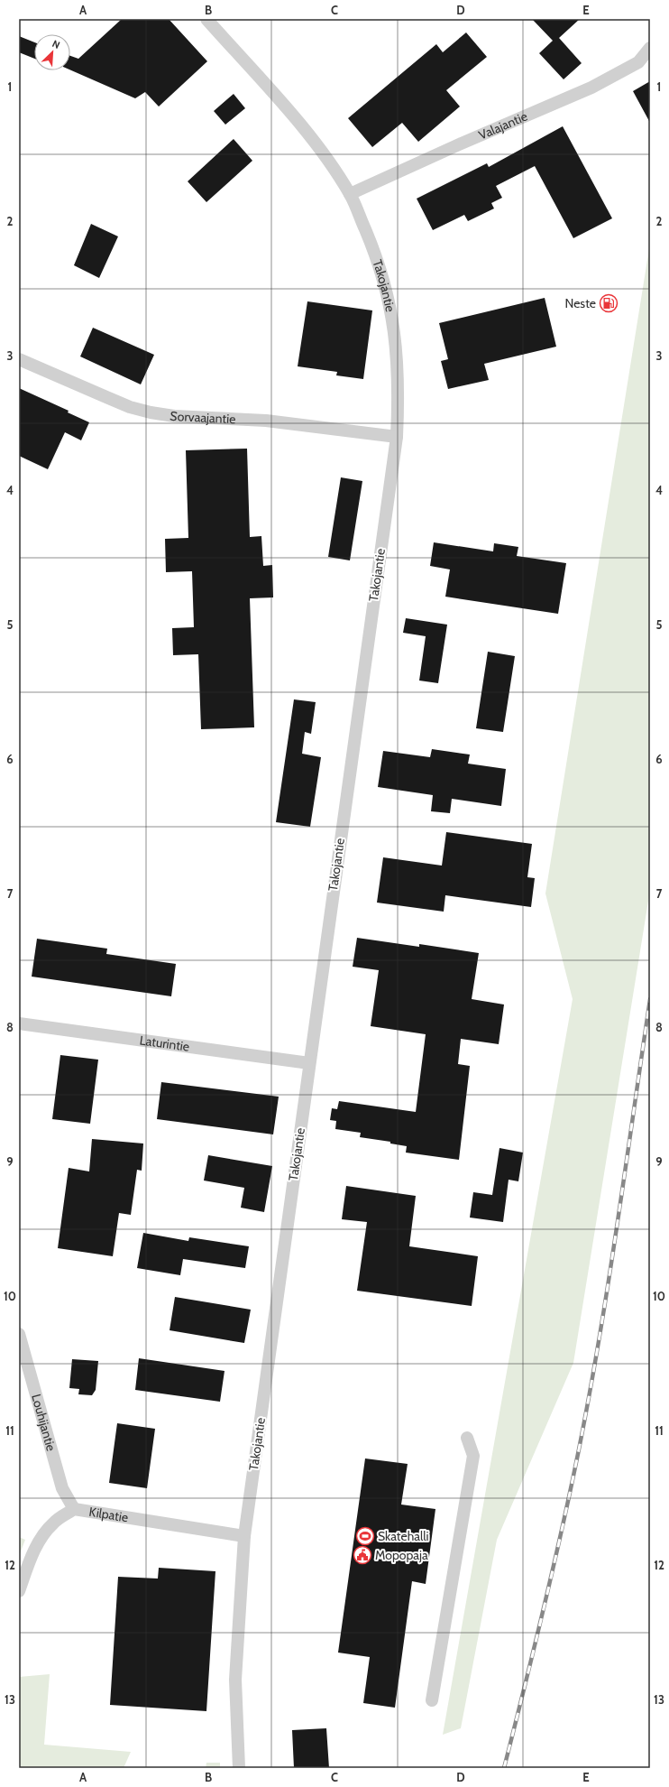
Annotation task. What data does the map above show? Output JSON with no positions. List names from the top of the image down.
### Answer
{
  "streets": {
    "street": [
      "Valajantie",
      "Takojantie",
      "Sorvaajantie",
      "Laturintie",
      "Louhijantie",
      "Kilpatie"
    ]
  },
  "crossings": [
    ["Valajantie", "Takojantie"],
    ["Takojantie", "Sorvaajantie"],
    ["Takojantie", "Laturintie"],
    ["Takojantie", "Kilpatie"],
    ["Louhijantie", "Kilpatie"]
  ],
  "places": {
    "fuel station": ["Neste"],
    "sports": ["Skatehalli"],
    "public building": ["Mopopaja"]
  },
  "north": "top right",
  "grid": {
    "columns": [
      "A",
      "B",
      "C",
      "D",
      "E"
    ],
    "rows": [
      "1",
      "2",
      "3",
      "4",
      "5",
      "6",
      "7",
      "8",
      "9",
      "10",
      "11",
      "12",
      "13"
    ]
  }
}
